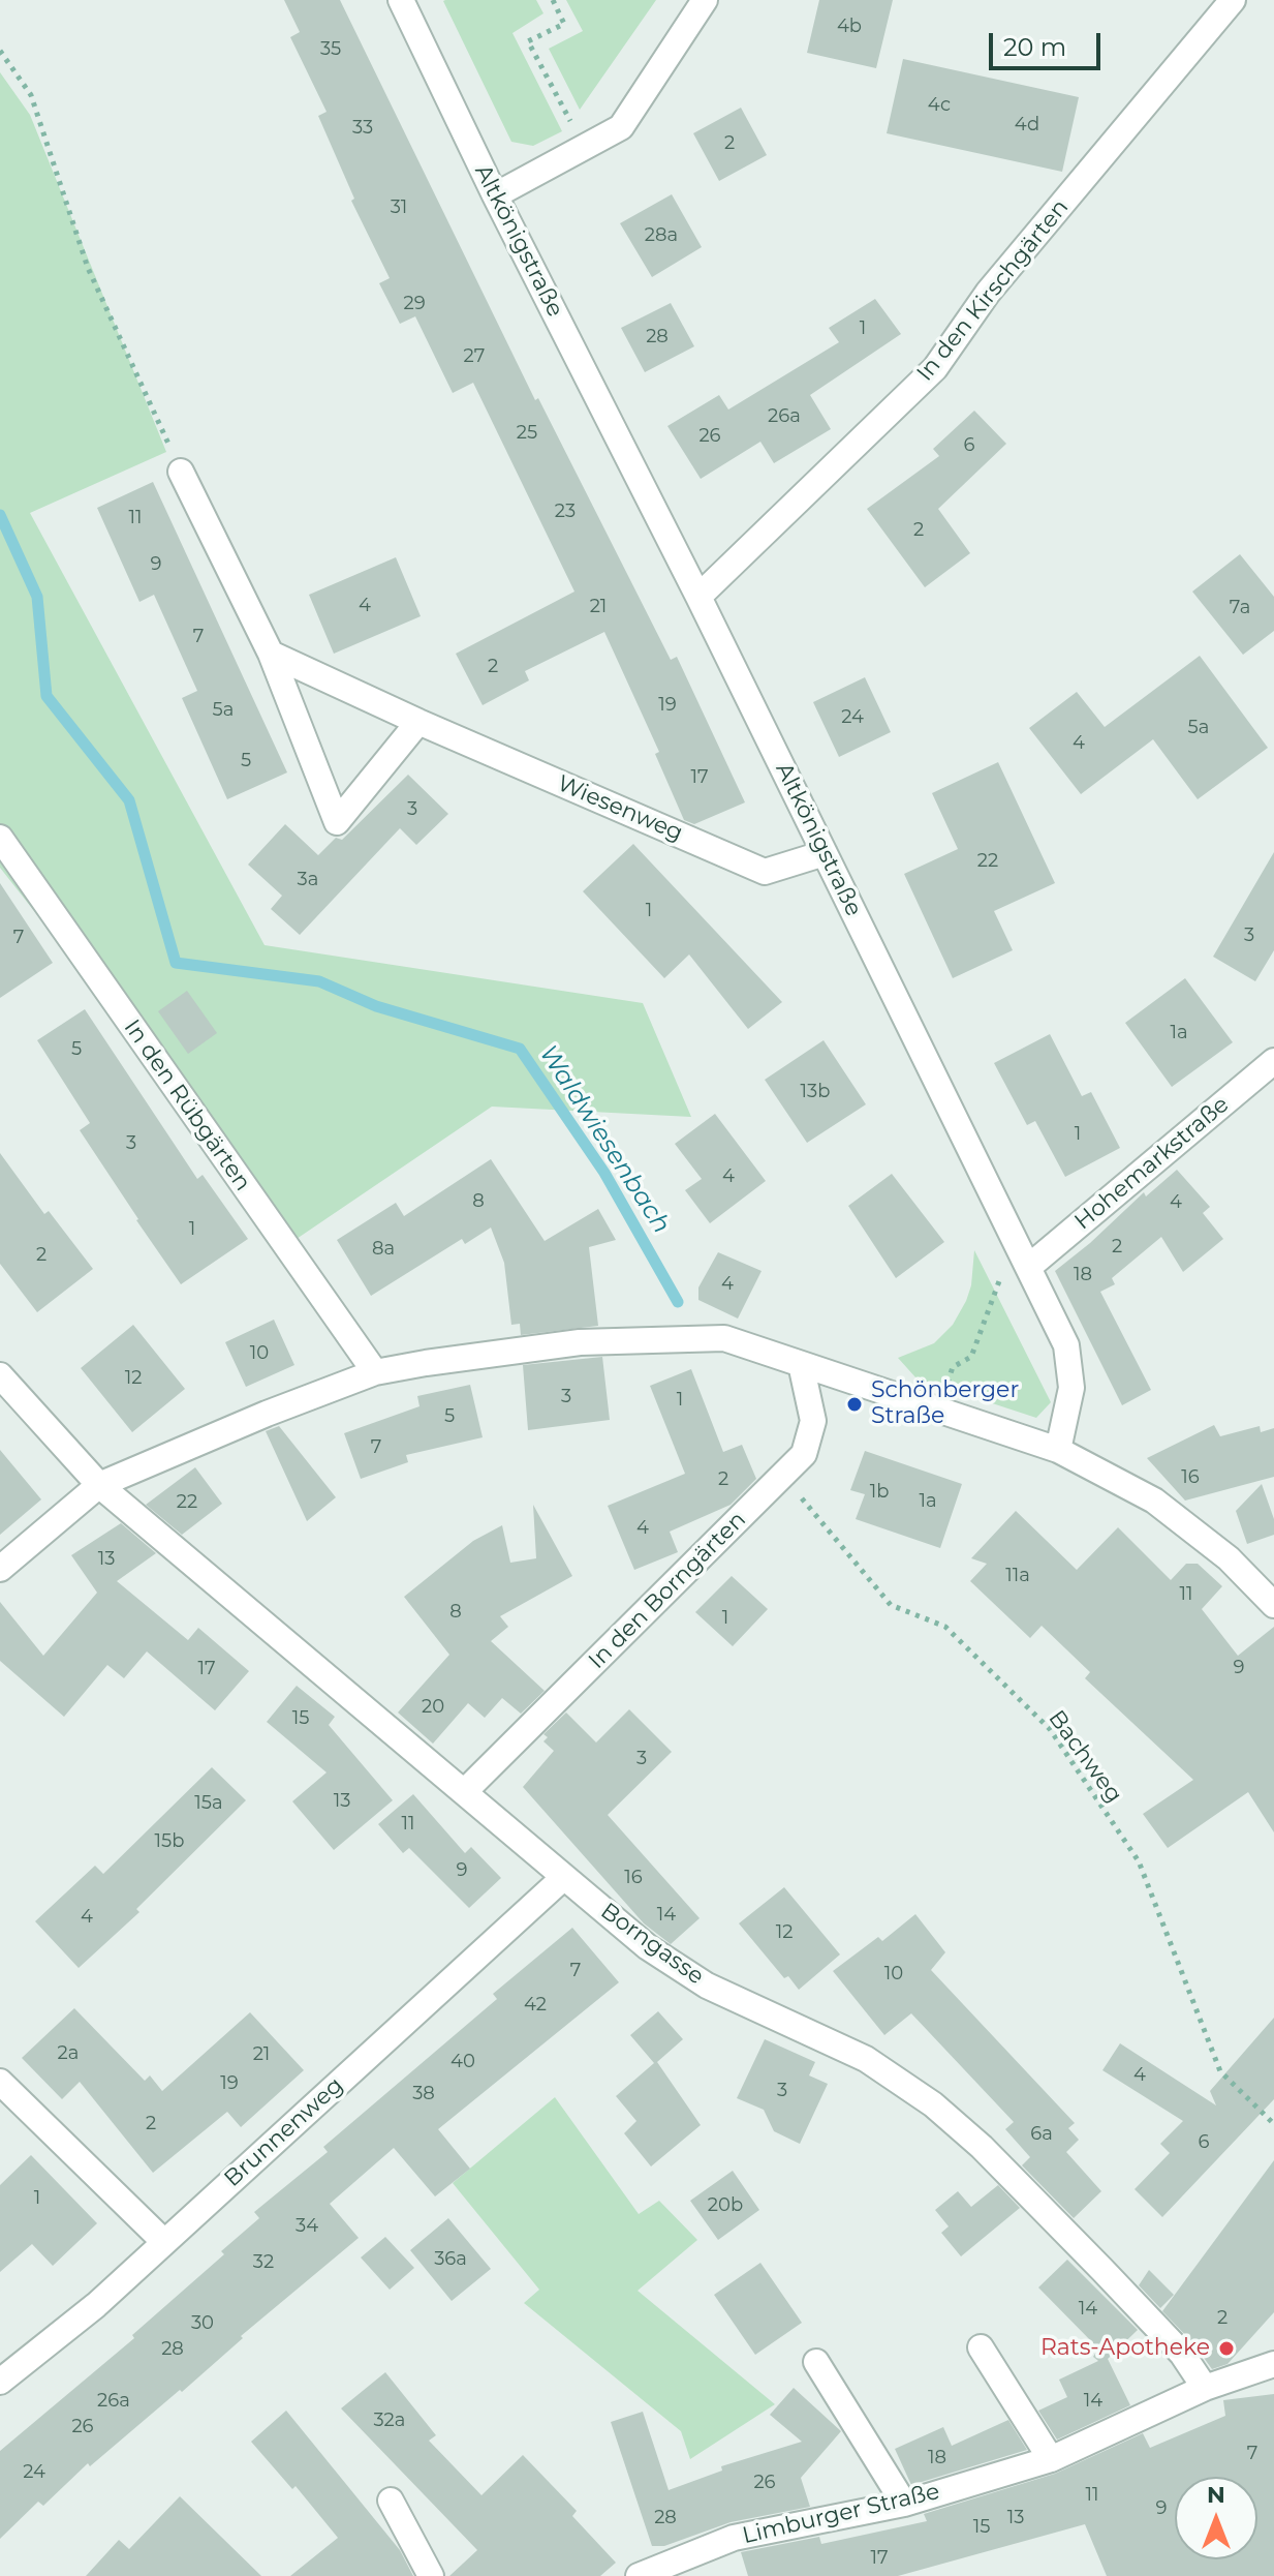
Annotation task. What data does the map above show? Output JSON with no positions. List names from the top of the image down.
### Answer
{
  "streets": {
    "street": [
      "Altkönigstraße",
      "In den Kirschgärten",
      "Wiesenweg",
      "In den Rübgärten",
      "Hohemarkstraße",
      "In den Borngärten",
      "Borngasse",
      "Brunnenweg",
      "Limburger Straße"
    ],
    "path": ["Bachweg"]
  },
  "crossings": [
    ["Altkönigstraße", "In den Kirschgärten"],
    ["Altkönigstraße", "Wiesenweg"],
    ["Altkönigstraße", "Hohemarkstraße"],
    ["In den Borngärten", "Bachweg"],
    ["In den Borngärten", "Borngasse"],
    ["Borngasse", "Brunnenweg"],
    ["Borngasse", "Limburger Straße"]
  ],
  "water": ["Waldwiesenbach"],
  "places": ["Schönberger Straße", "Rats-Apotheke"],
  "house_numbers": [
    "4b",
    "35",
    "4c",
    "4d",
    "33",
    "2",
    "31",
    "28a",
    "29",
    "1",
    "28",
    "27",
    "26a",
    "25",
    "26",
    "6",
    "23",
    "11",
    "2",
    "9",
    "4",
    "21",
    "7a",
    "7",
    "2",
    "19",
    "5a",
    "24",
    "5a",
    "4",
    "5",
    "17",
    "3",
    "22",
    "3a",
    "1",
    "3",
    "7",
    "1a",
    "5",
    "13b",
    "1",
    "3",
    "4",
    "8",
    "4",
    "1",
    "2",
    "8a",
    "2",
    "18",
    "4",
    "10",
    "12",
    "3",
    "1",
    "5",
    "7",
    "16",
    "2",
    "1b",
    "1a",
    "22",
    "4",
    "13",
    "11a",
    "11",
    "8",
    "1",
    "9",
    "17",
    "20",
    "15",
    "3",
    "13",
    "15a",
    "11",
    "15b",
    "9",
    "16",
    "14",
    "4",
    "12",
    "7",
    "10",
    "42",
    "2a",
    "21",
    "40",
    "4",
    "19",
    "3",
    "38",
    "2",
    "6a",
    "6",
    "1",
    "20b",
    "34",
    "36a",
    "32",
    "14",
    "2",
    "30",
    "28",
    "26a",
    "14",
    "32a",
    "26",
    "7",
    "18",
    "24",
    "26",
    "11",
    "9",
    "28",
    "13",
    "15",
    "17"
  ],
  "scale_bar": "20 m",
  "north": "top"
}
